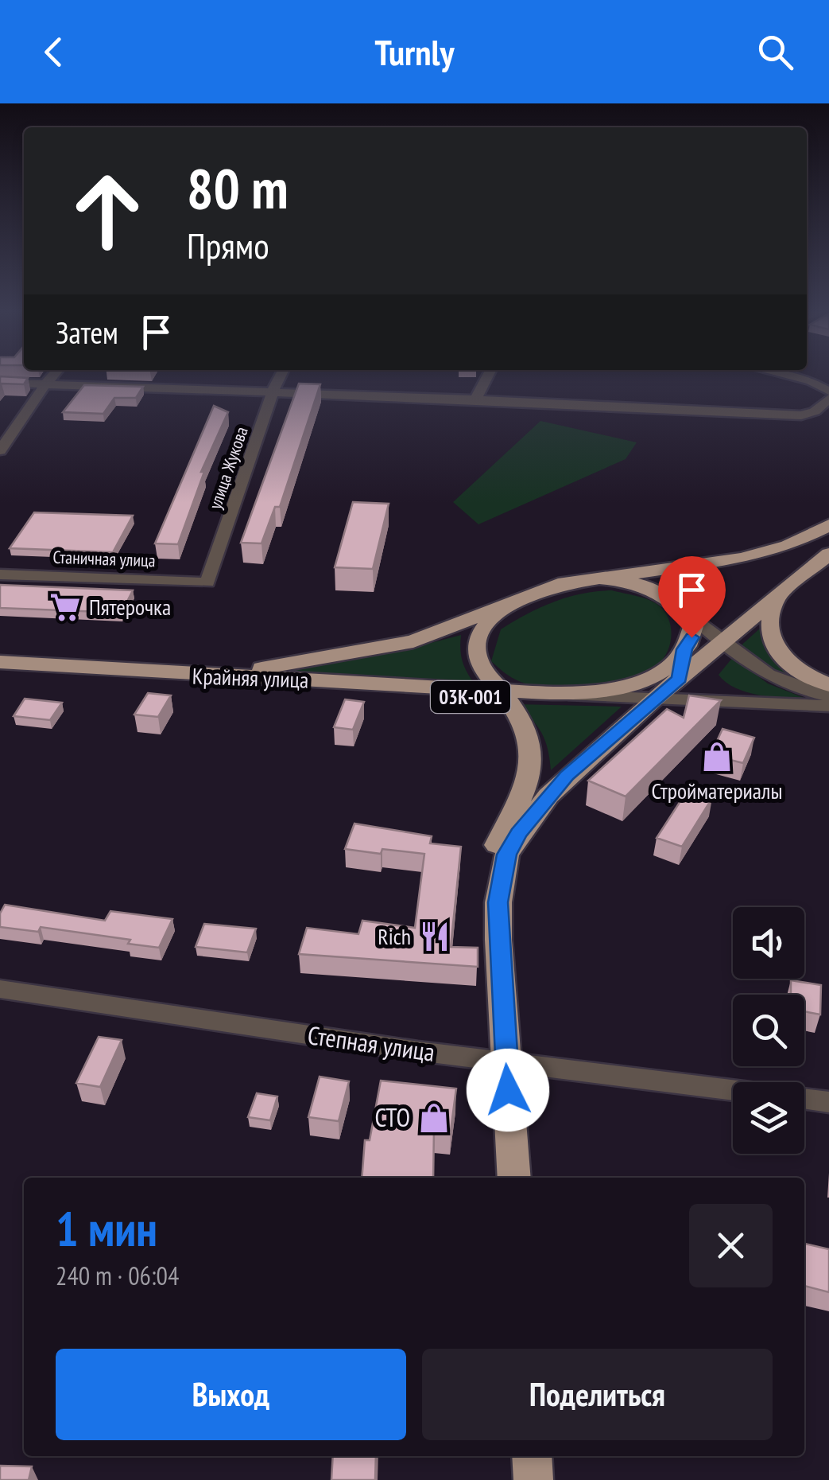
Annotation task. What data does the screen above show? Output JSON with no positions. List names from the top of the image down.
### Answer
{
  "streets": {
    "main road": ["Крайняя улица", "03К-001"],
    "street": ["улица Жукова", "Станичная улица", "Степная улица"]
  },
  "crossings": [
    ["улица Жукова", "Станичная улица"],
    ["Крайняя улица", "03К-001"],
    ["03К-001", "Степная улица"]
  ],
  "places": {
    "supermarket": ["Пятерочка"],
    "shop": ["Стройматериалы", "СТО"],
    "restaurant": ["Rich"]
  },
  "page": {
    "header": "Turnly",
    "turn": ["80 m", "Прямо"],
    "then": "Затем",
    "heading": ["1 мин", "240 m · 06:04"],
    "buttons": ["Выход", "Поделиться"]
  }
}
